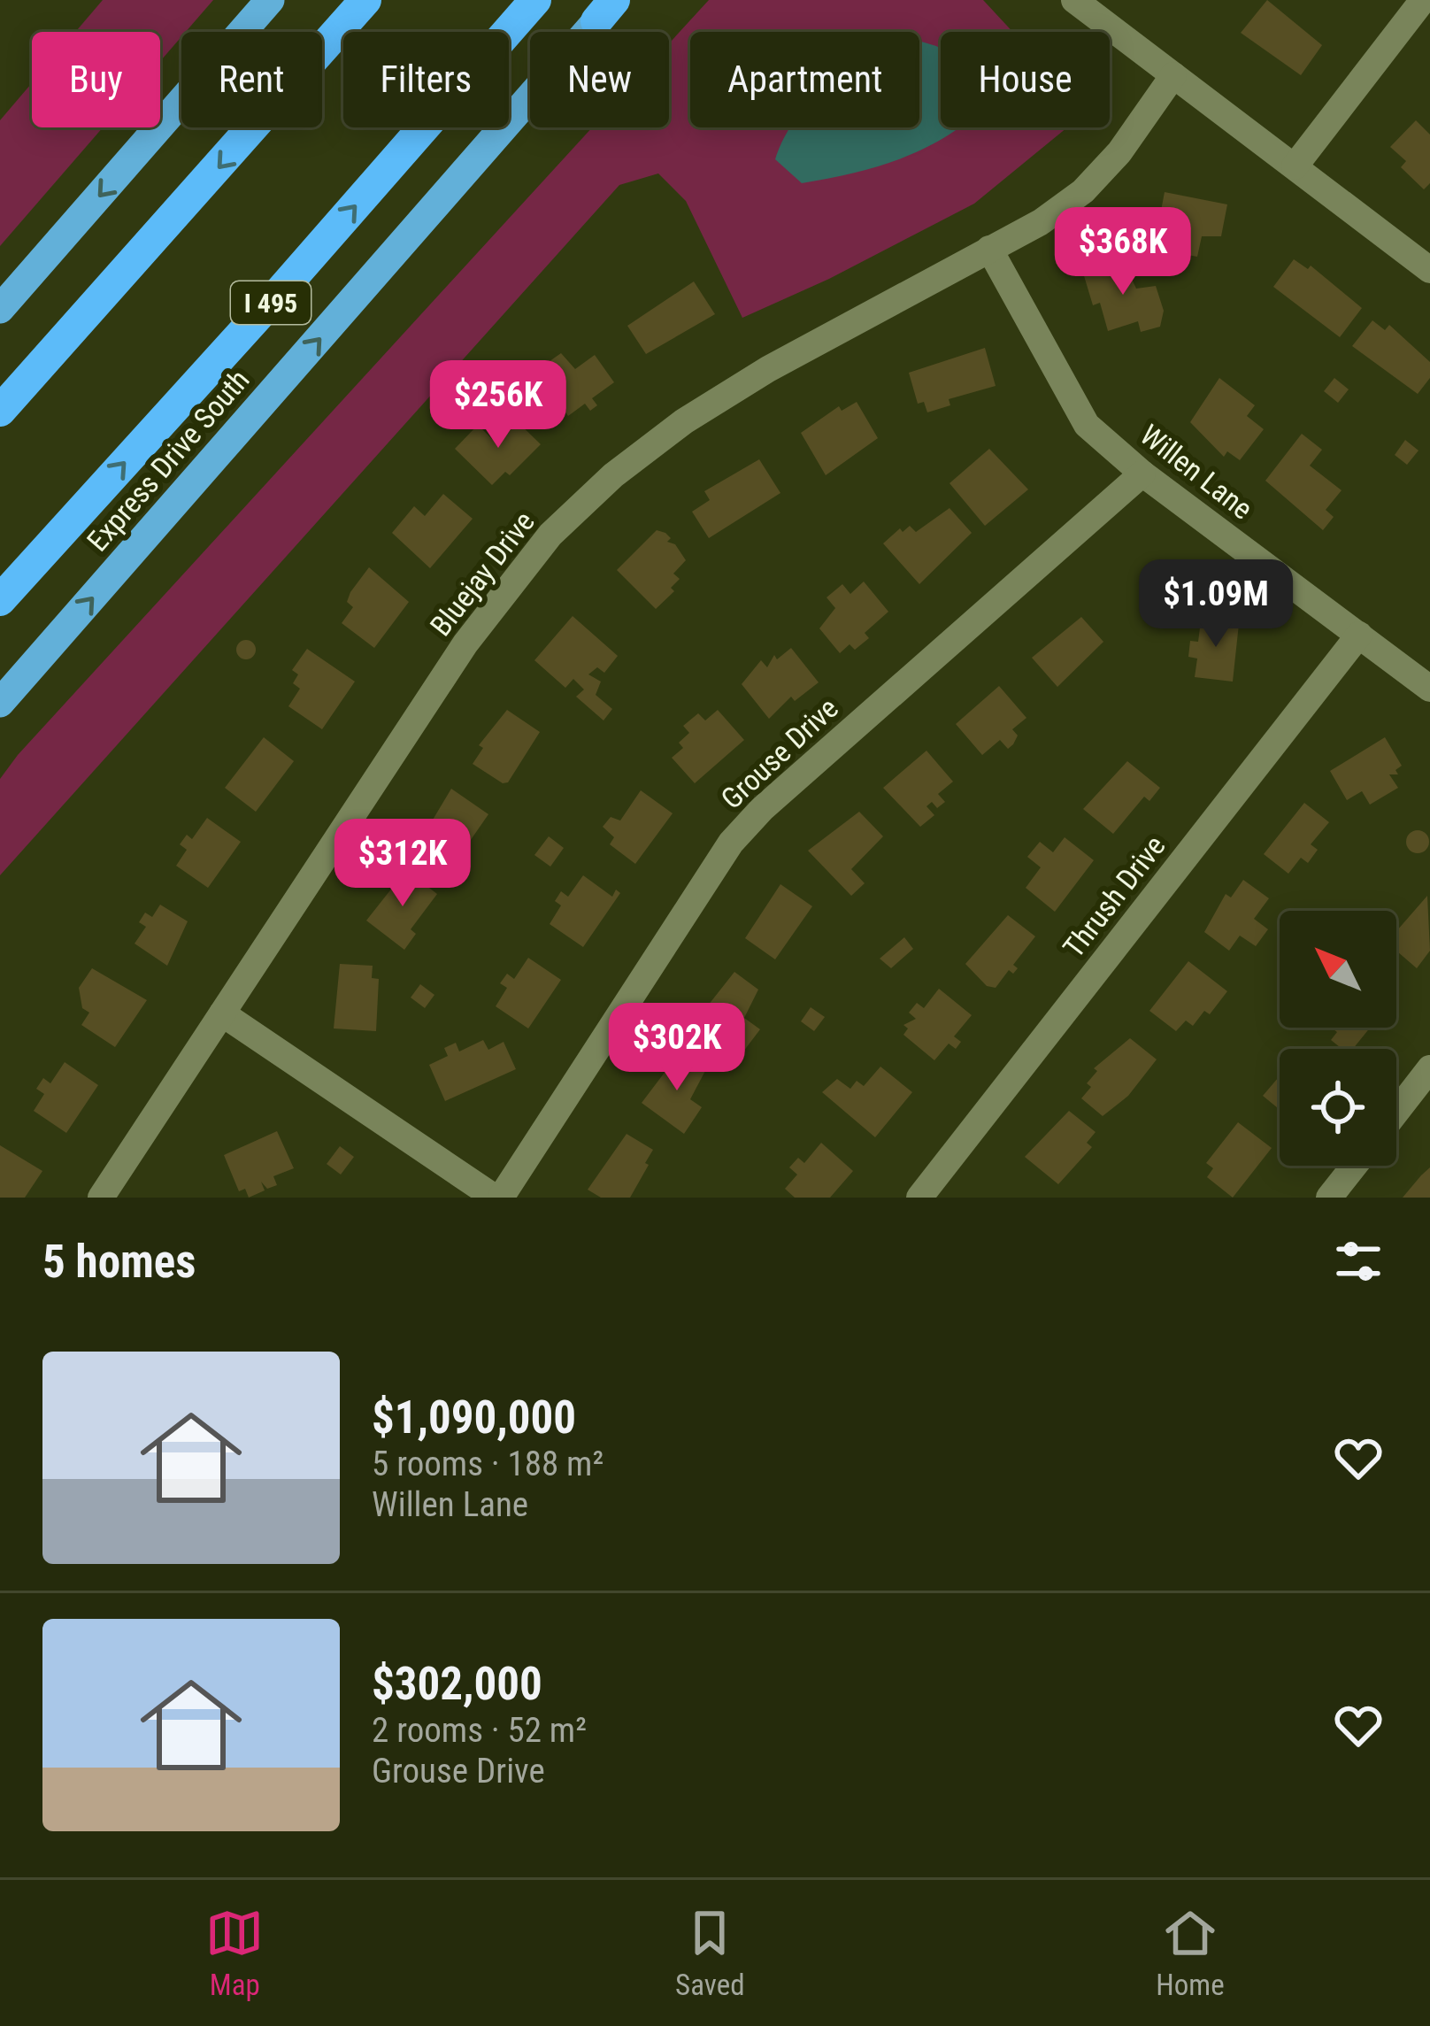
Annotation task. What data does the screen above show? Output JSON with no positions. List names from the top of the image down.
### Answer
{
  "streets": {
    "highway": ["I 495", "Express Drive South"],
    "street": [
      "Willen Lane",
      "Bluejay Drive",
      "Grouse Drive",
      "Thrush Drive"
    ]
  },
  "crossings": [
    ["Willen Lane", "Bluejay Drive"],
    ["Willen Lane", "Grouse Drive"],
    ["Willen Lane", "Thrush Drive"]
  ],
  "north": "top left",
  "page": {
    "chip": [
      "Buy",
      "Rent",
      "Filters",
      "New",
      "Apartment",
      "House"
    ],
    "price": [
      "$368K",
      "$256K",
      "$1.09M",
      "$312K",
      "$302K"
    ],
    "heading": "5 homes",
    "list": [
      {
        "name": "$1,090,000",
        "note": "5 rooms · 188 m² · Willen Lane"
      },
      {
        "name": "$302,000",
        "note": "2 rooms · 52 m² · Grouse Drive"
      }
    ],
    "tabs": ["Map", "Saved", "Home"]
  }
}
